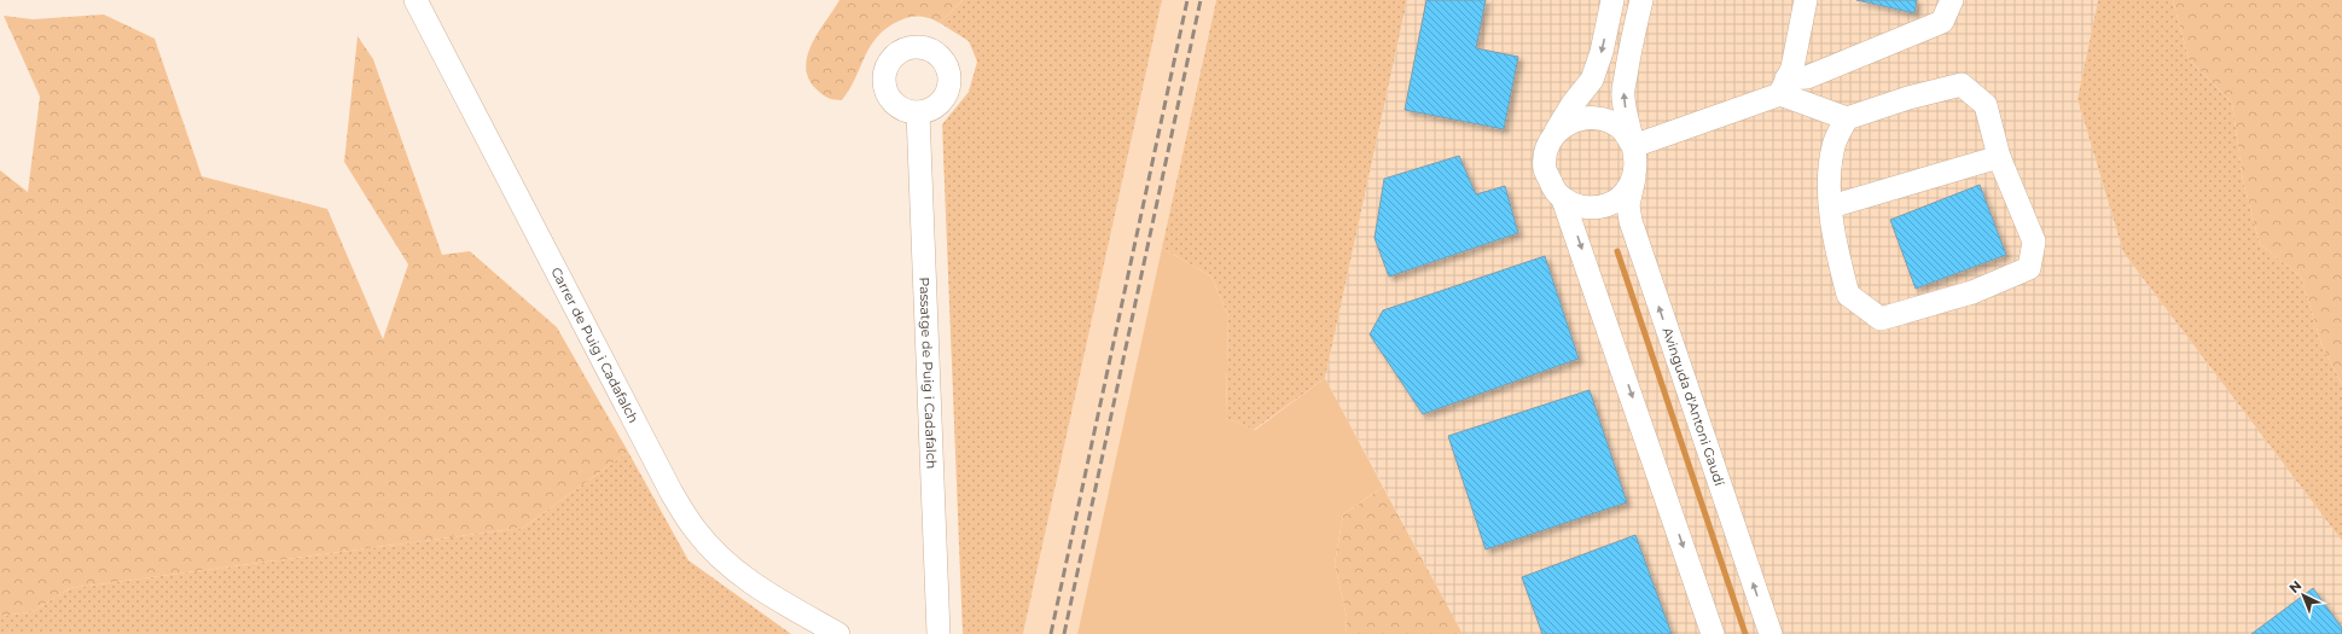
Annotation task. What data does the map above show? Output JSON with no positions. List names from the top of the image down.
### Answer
{
  "streets": {
    "street": ["Carrer de Puig i Cadafalch", "Passatge de Puig i Cadafalch", "Avinguda d'Antoni Gaudí"]
  },
  "north": "top left"
}
